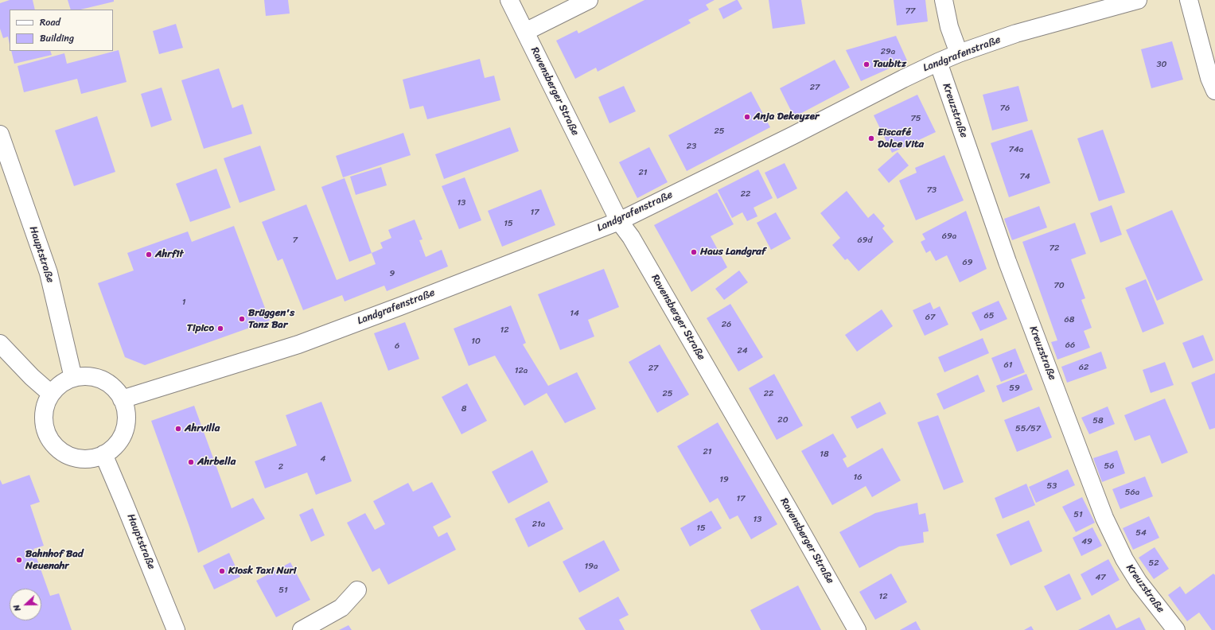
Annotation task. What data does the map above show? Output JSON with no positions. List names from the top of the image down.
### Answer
{
  "streets": {
    "street": [
      "Landgrafenstraße",
      "Ravensberger Straße",
      "Kreuzstraße",
      "Hauptstraße"
    ]
  },
  "crossings": [
    ["Landgrafenstraße", "Ravensberger Straße"],
    ["Landgrafenstraße", "Kreuzstraße"],
    ["Landgrafenstraße", "Hauptstraße"]
  ],
  "places": [
    "Taubitz",
    "Anja Dekeyzer",
    "Eiscafé Dolce Vita",
    "Haus Landgraf",
    "Ahrfit",
    "Brüggen's Tanz Bar",
    "Tipico",
    "Ahrvilla",
    "Ahrbella",
    "Bahnhof Bad Neuenahr",
    "Kiosk Taxi Nuri"
  ],
  "house_numbers": [
    "77",
    "29a",
    "30",
    "27",
    "76",
    "75",
    "25",
    "23",
    "74a",
    "21",
    "74",
    "73",
    "22",
    "13",
    "17",
    "15",
    "69a",
    "7",
    "69d",
    "72",
    "69",
    "9",
    "70",
    "1",
    "14",
    "65",
    "67",
    "68",
    "26",
    "12",
    "10",
    "66",
    "6",
    "24",
    "61",
    "62",
    "27",
    "12a",
    "59",
    "25",
    "22",
    "8",
    "20",
    "58",
    "55/57",
    "21",
    "18",
    "4",
    "56",
    "2",
    "16",
    "19",
    "53",
    "56a",
    "17",
    "51",
    "13",
    "21a",
    "15",
    "54",
    "49",
    "52",
    "19a",
    "47",
    "51",
    "12"
  ],
  "legend": ["Road", "Building"],
  "north": "left"
}
